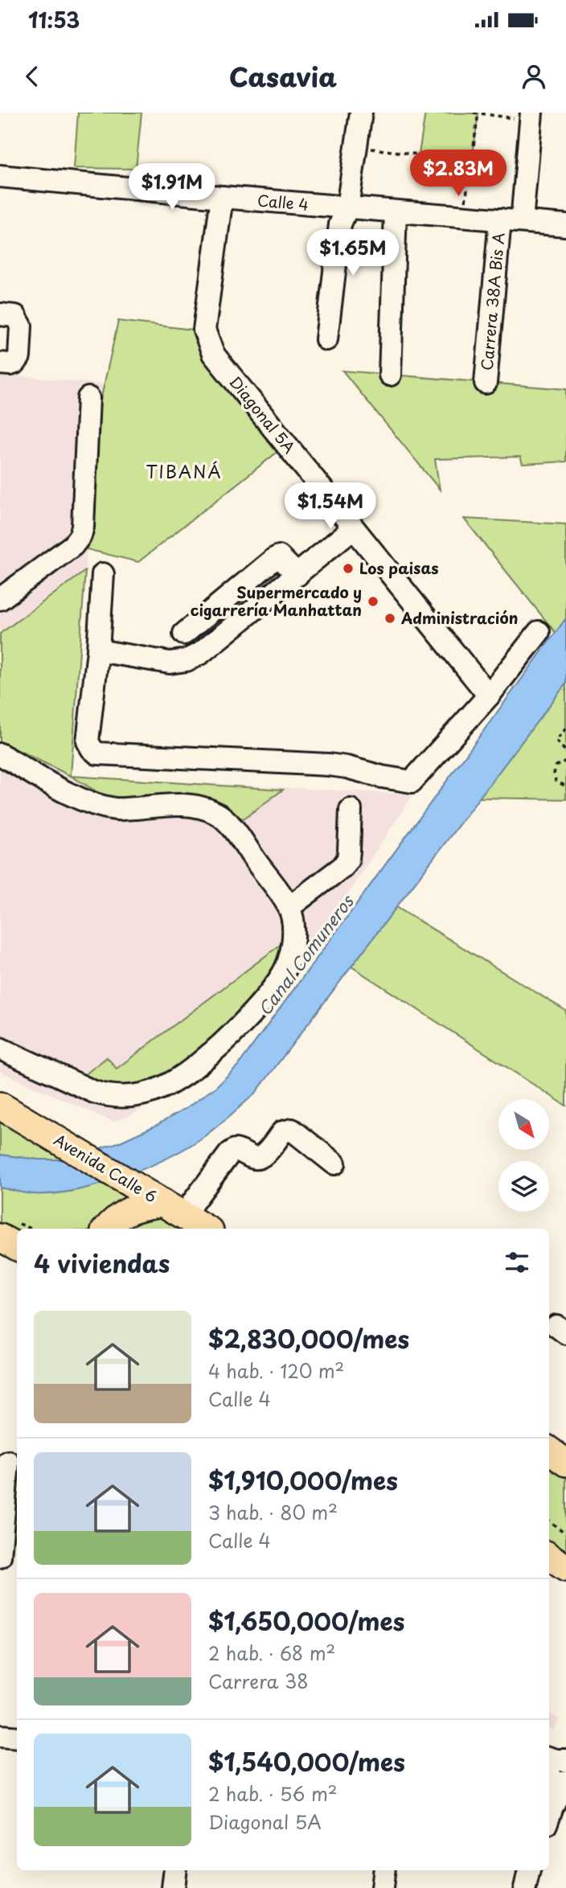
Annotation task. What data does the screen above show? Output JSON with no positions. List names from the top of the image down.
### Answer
{
  "streets": {
    "main road": ["Avenida Calle 6"],
    "street": ["Calle 4", "Carrera 38A Bis A", "Diagonal 5A"]
  },
  "crossings": [
    ["Calle 4", "Carrera 38A Bis A"],
    ["Calle 4", "Diagonal 5A"]
  ],
  "districts": ["TIBANÁ"],
  "water": ["Canal Comuneros"],
  "places": ["Los paisas", "Supermercado y cigarrería Manhattan", "Administración"],
  "north": "bottom right",
  "page": {
    "status": "11:53",
    "header": "Casavia",
    "price": [
      "$2.83M",
      "$1.91M",
      "$1.65M",
      "$1.54M"
    ],
    "heading": "4 viviendas",
    "list": [
      {
        "name": "$2,830,000/mes",
        "note": "4 hab. · 120 m² · Calle 4"
      },
      {
        "name": "$1,910,000/mes",
        "note": "3 hab. · 80 m² · Calle 4"
      },
      {
        "name": "$1,650,000/mes",
        "note": "2 hab. · 68 m² · Carrera 38"
      },
      {
        "name": "$1,540,000/mes",
        "note": "2 hab. · 56 m² · Diagonal 5A"
      }
    ]
  }
}
